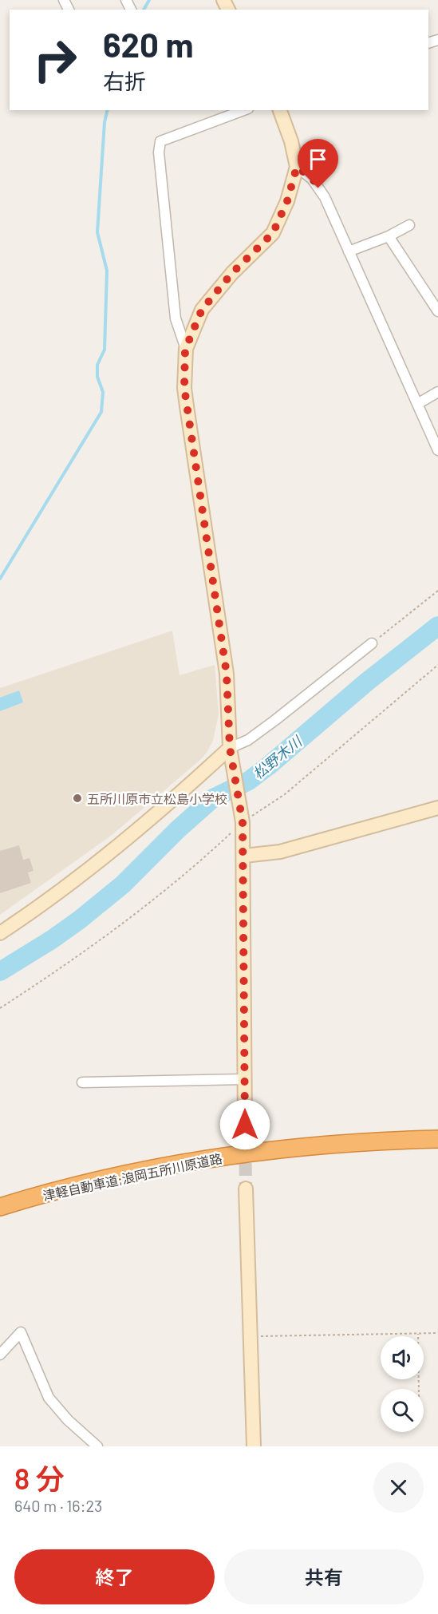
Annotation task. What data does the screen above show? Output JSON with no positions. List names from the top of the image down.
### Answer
{
  "streets": {
    "highway": ["津軽自動車道;浪岡五所川原道路"]
  },
  "water": ["松野木川"],
  "places": ["五所川原市立松島小学校"],
  "page": {
    "turn": ["620 m", "右折"],
    "heading": ["8 分", "640 m · 16:23"],
    "buttons": ["終了", "共有"]
  }
}
